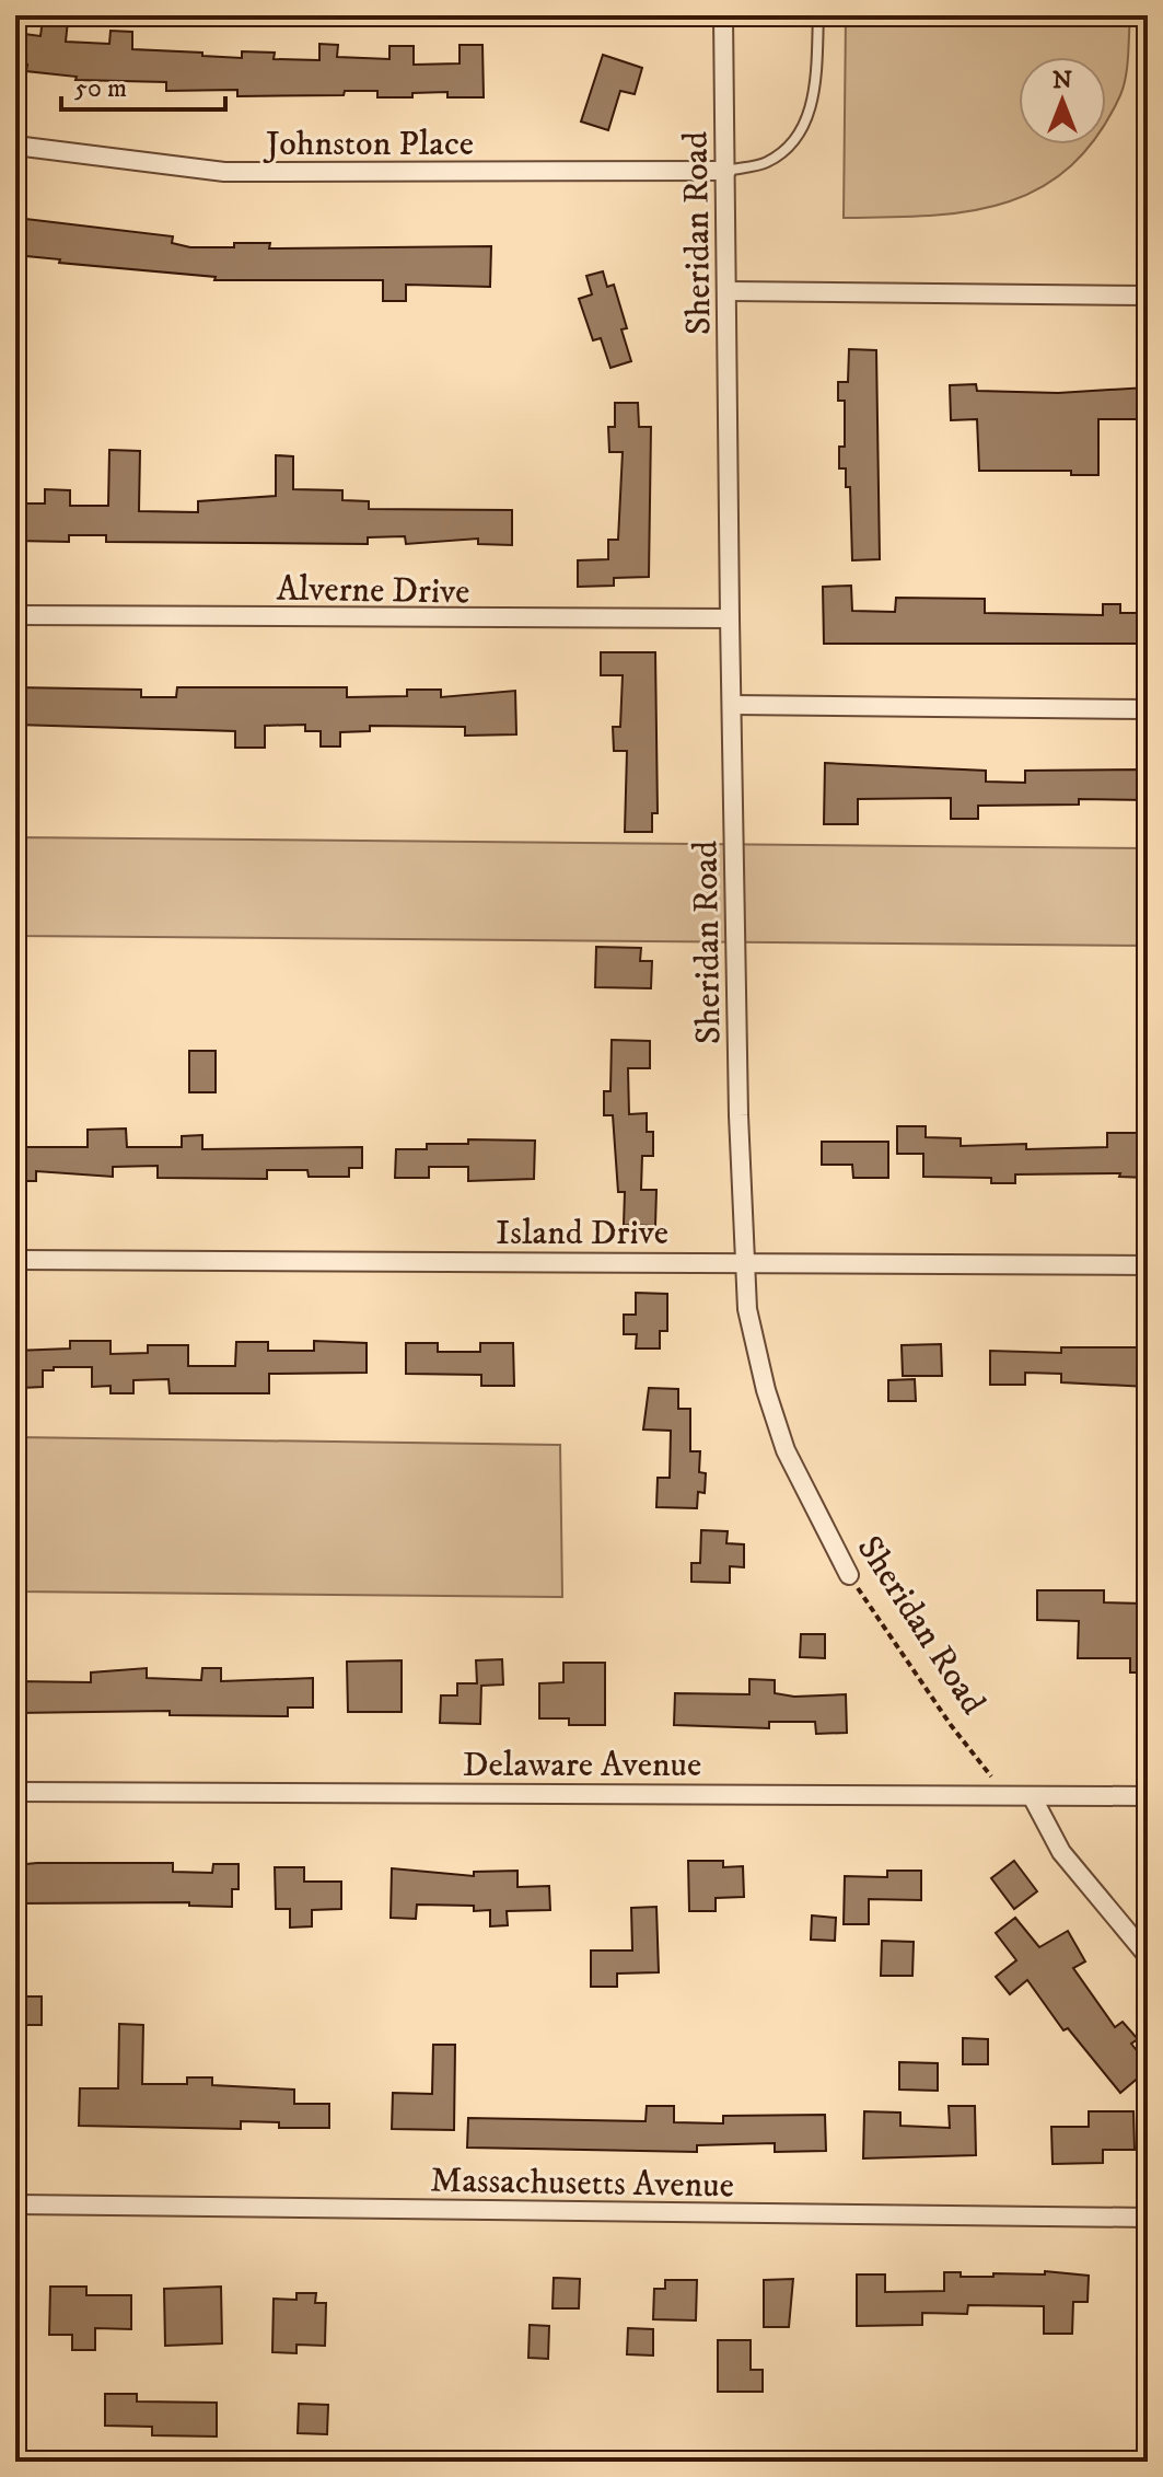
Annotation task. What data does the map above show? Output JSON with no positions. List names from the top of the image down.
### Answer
{
  "streets": {
    "street": [
      "Johnston Place",
      "Sheridan Road",
      "Alverne Drive",
      "Island Drive",
      "Delaware Avenue",
      "Massachusetts Avenue"
    ]
  },
  "crossings": [
    ["Johnston Place", "Sheridan Road"],
    ["Sheridan Road", "Alverne Drive"],
    ["Sheridan Road", "Island Drive"],
    ["Sheridan Road", "Delaware Avenue"]
  ],
  "scale_bar": "50 m",
  "north": "top"
}
